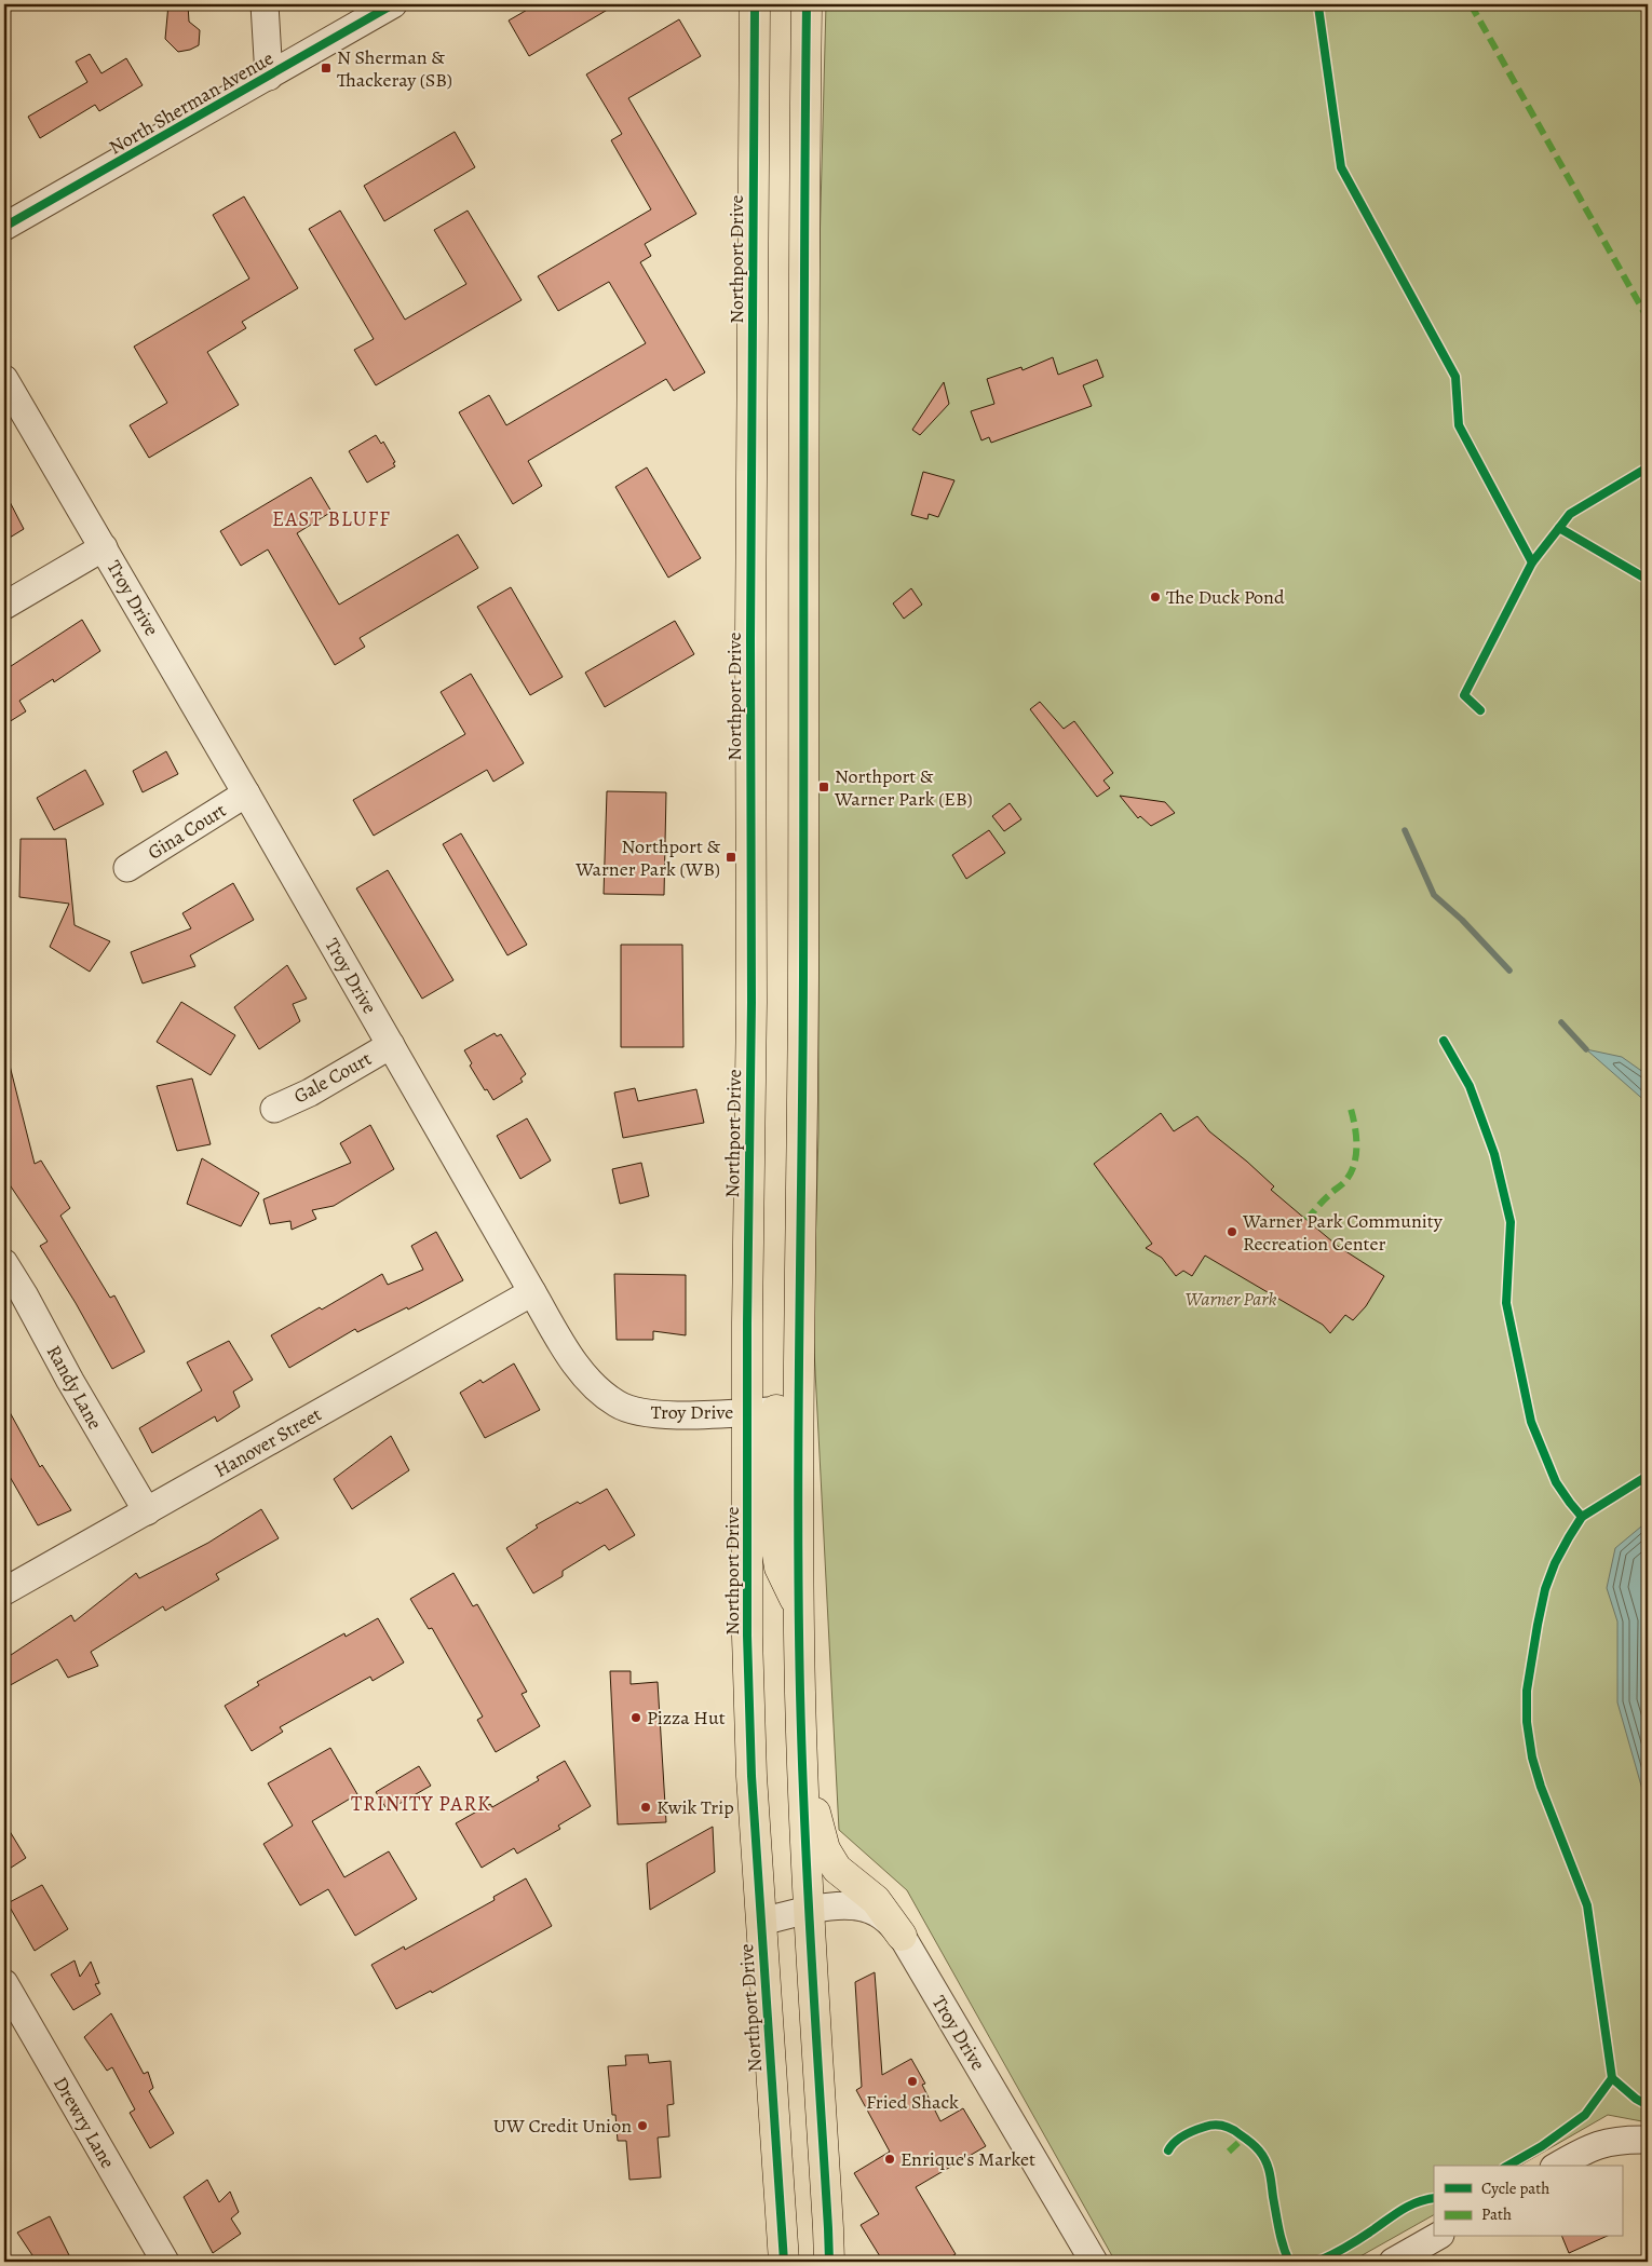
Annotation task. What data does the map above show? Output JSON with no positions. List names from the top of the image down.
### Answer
{
  "streets": {
    "main road": ["Northport Drive"],
    "street": [
      "North Sherman Avenue",
      "Troy Drive",
      "Gina Court",
      "Gale Court",
      "Randy Lane",
      "Hanover Street",
      "Drewry Lane"
    ]
  },
  "crossings": [
    ["Northport Drive", "Troy Drive"],
    ["Troy Drive", "Gina Court"],
    ["Troy Drive", "Gale Court"],
    ["Troy Drive", "Hanover Street"],
    ["Randy Lane", "Hanover Street"]
  ],
  "districts": ["EAST BLUFF", "TRINITY PARK"],
  "parks": ["Warner Park"],
  "places": {
    "transit": ["N Sherman & Thackeray (SB)", "Northport & Warner Park (EB)", "Northport & Warner Park (WB)"],
    "other": [
      "The Duck Pond",
      "Warner Park Community Recreation Center",
      "Pizza Hut",
      "Kwik Trip",
      "Fried Shack",
      "UW Credit Union",
      "Enrique's Market"
    ]
  },
  "legend": ["Cycle path", "Path"]
}
